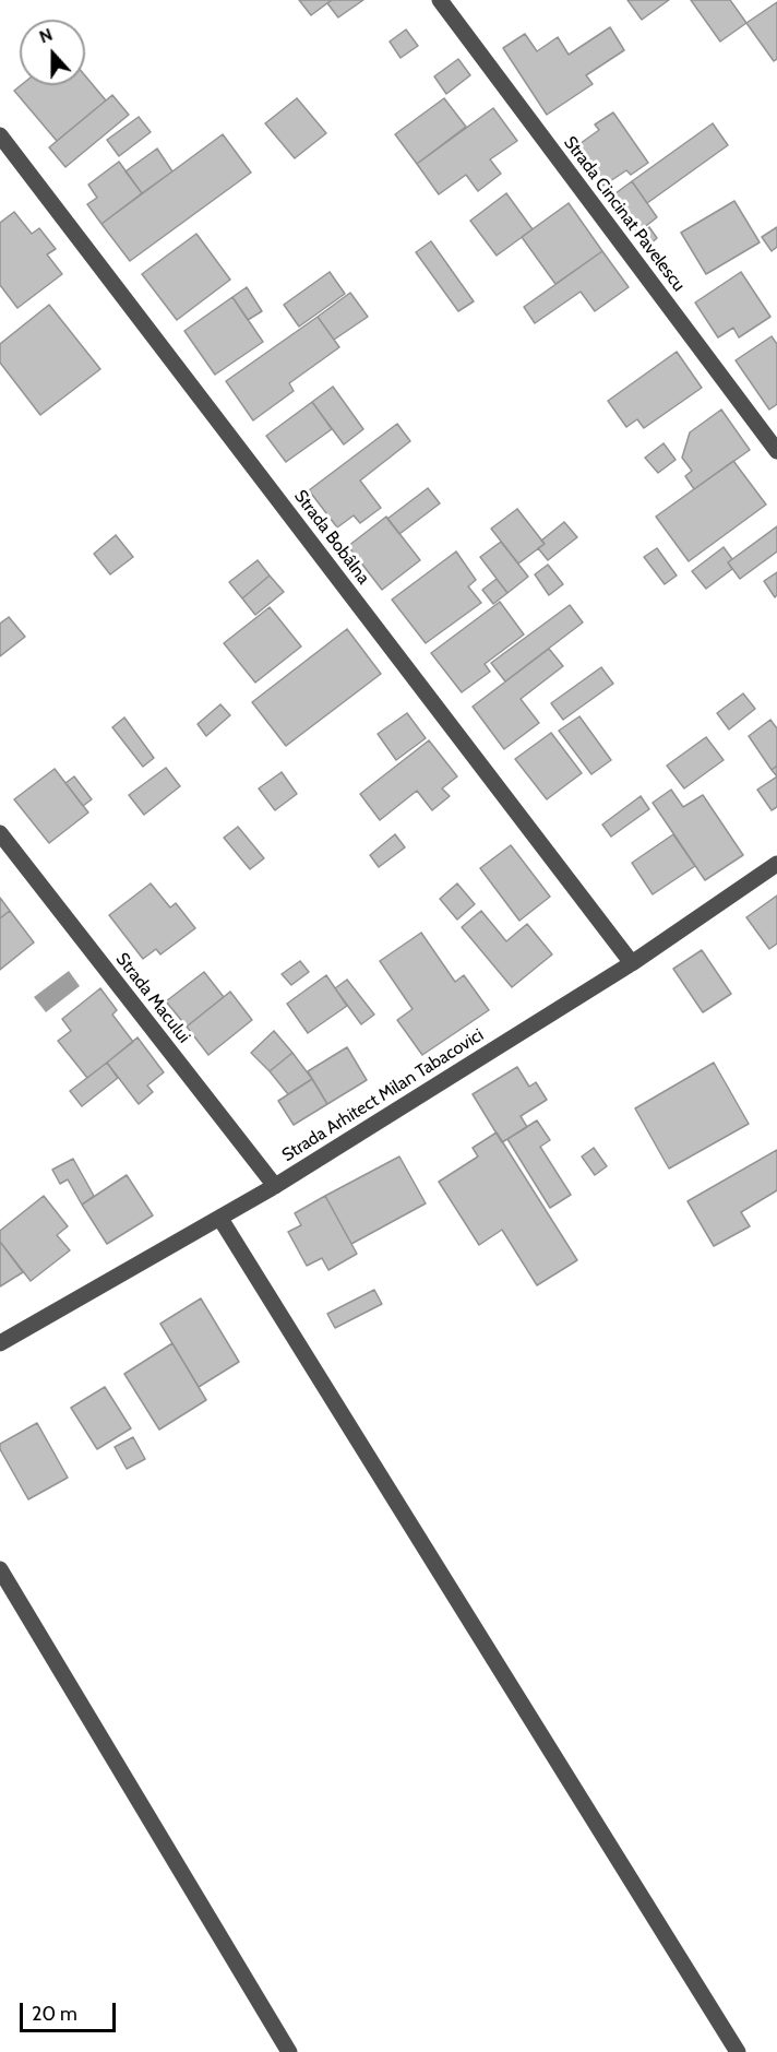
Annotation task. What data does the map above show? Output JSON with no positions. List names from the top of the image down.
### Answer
{
  "streets": {
    "street": [
      "Strada Cincinat Pavelescu",
      "Strada Bobâlna",
      "Strada Macului",
      "Strada Arhitect Milan Tabacovici"
    ]
  },
  "crossings": [
    ["Strada Bobâlna", "Strada Arhitect Milan Tabacovici"],
    ["Strada Macului", "Strada Arhitect Milan Tabacovici"]
  ],
  "scale_bar": "20 m",
  "north": "top"
}
